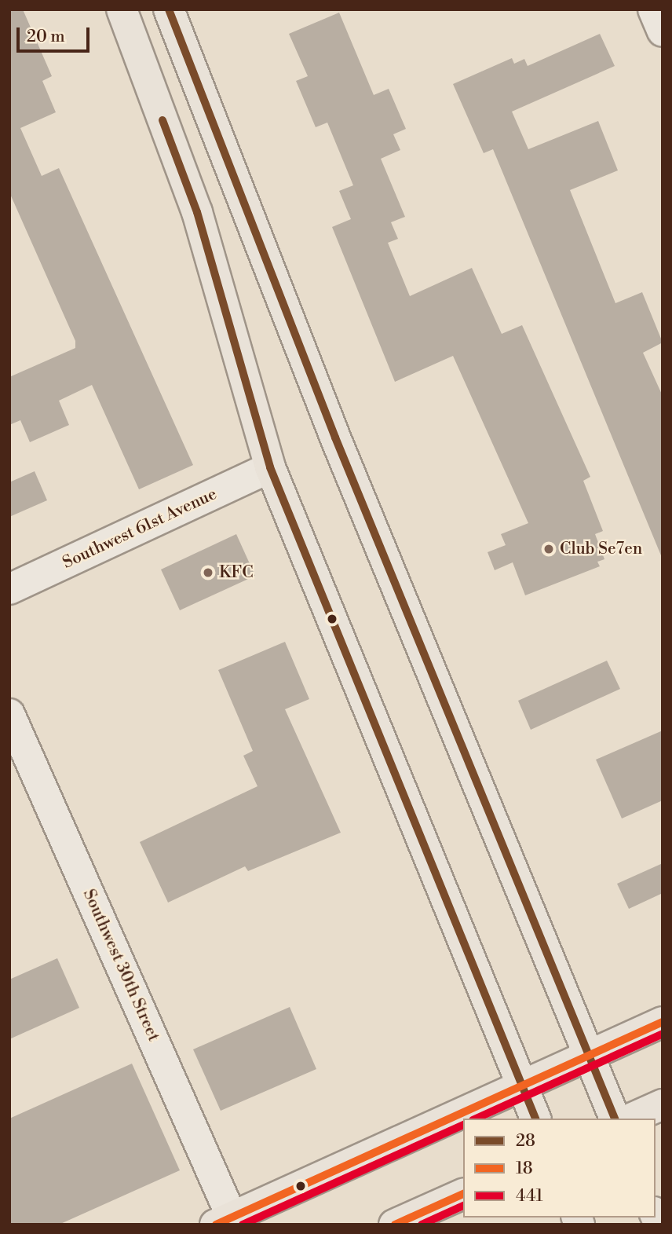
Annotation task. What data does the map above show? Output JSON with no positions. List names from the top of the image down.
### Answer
{
  "streets": {
    "street": ["Southwest 61st Avenue", "Southwest 30th Street"]
  },
  "places": ["Club Se7en", "KFC"],
  "lines": ["transit line 28", "transit line 18", "transit line 441"],
  "legend": ["28", "18", "441"],
  "scale_bar": "20 m"
}
